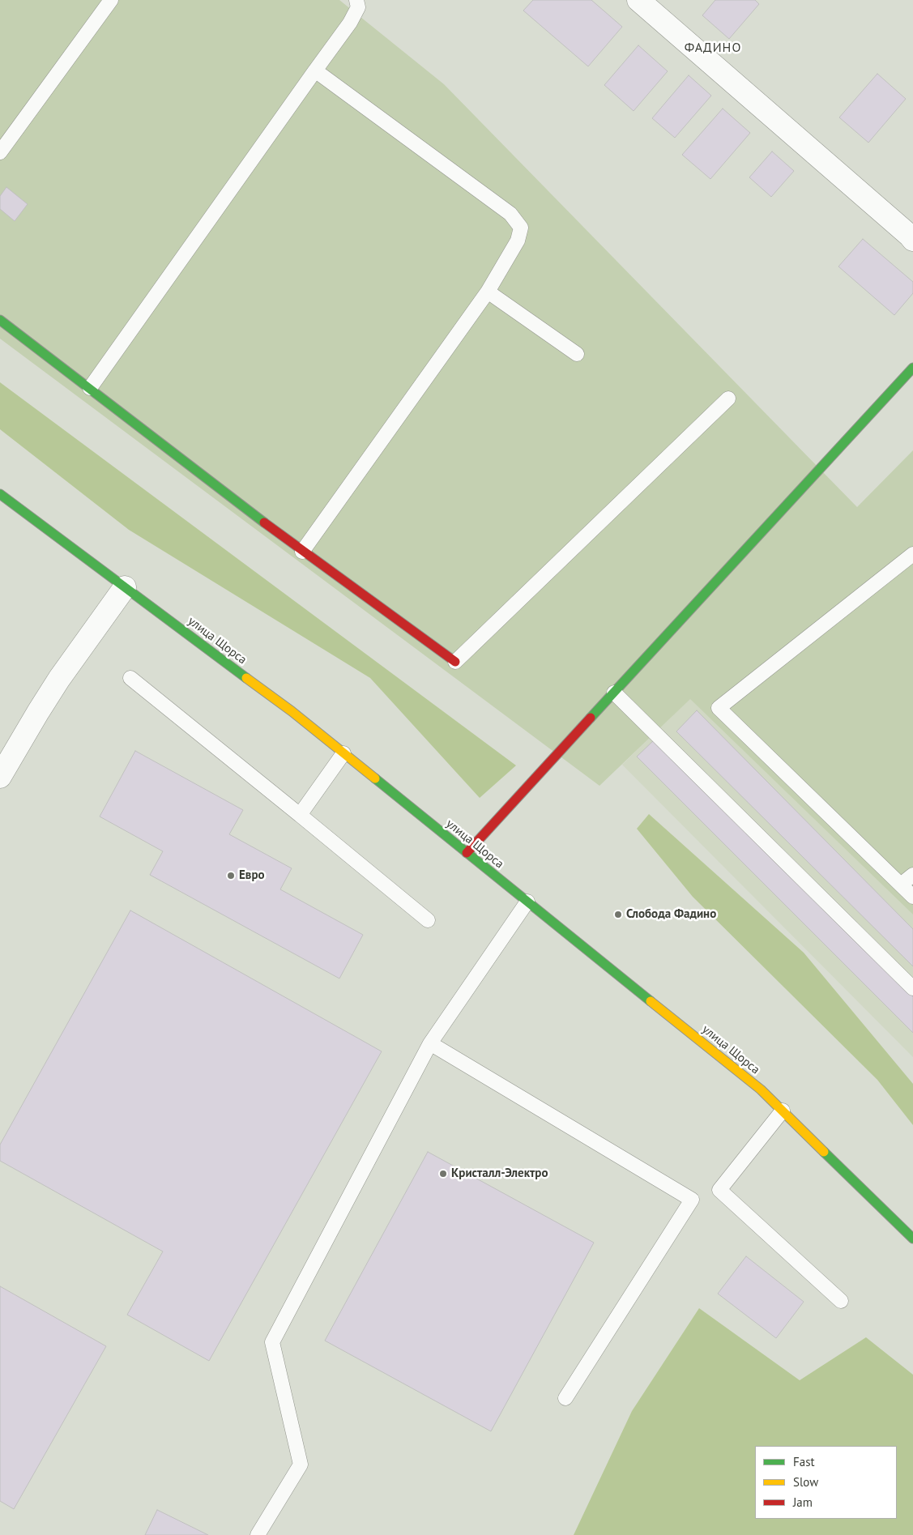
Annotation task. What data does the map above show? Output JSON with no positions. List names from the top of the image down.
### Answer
{
  "streets": {
    "street": ["улица Щорса"]
  },
  "districts": ["ФАДИНО"],
  "places": ["Евро", "Слобода Фадино", "Кристалл-Электро"],
  "legend": ["Fast", "Slow", "Jam"]
}
